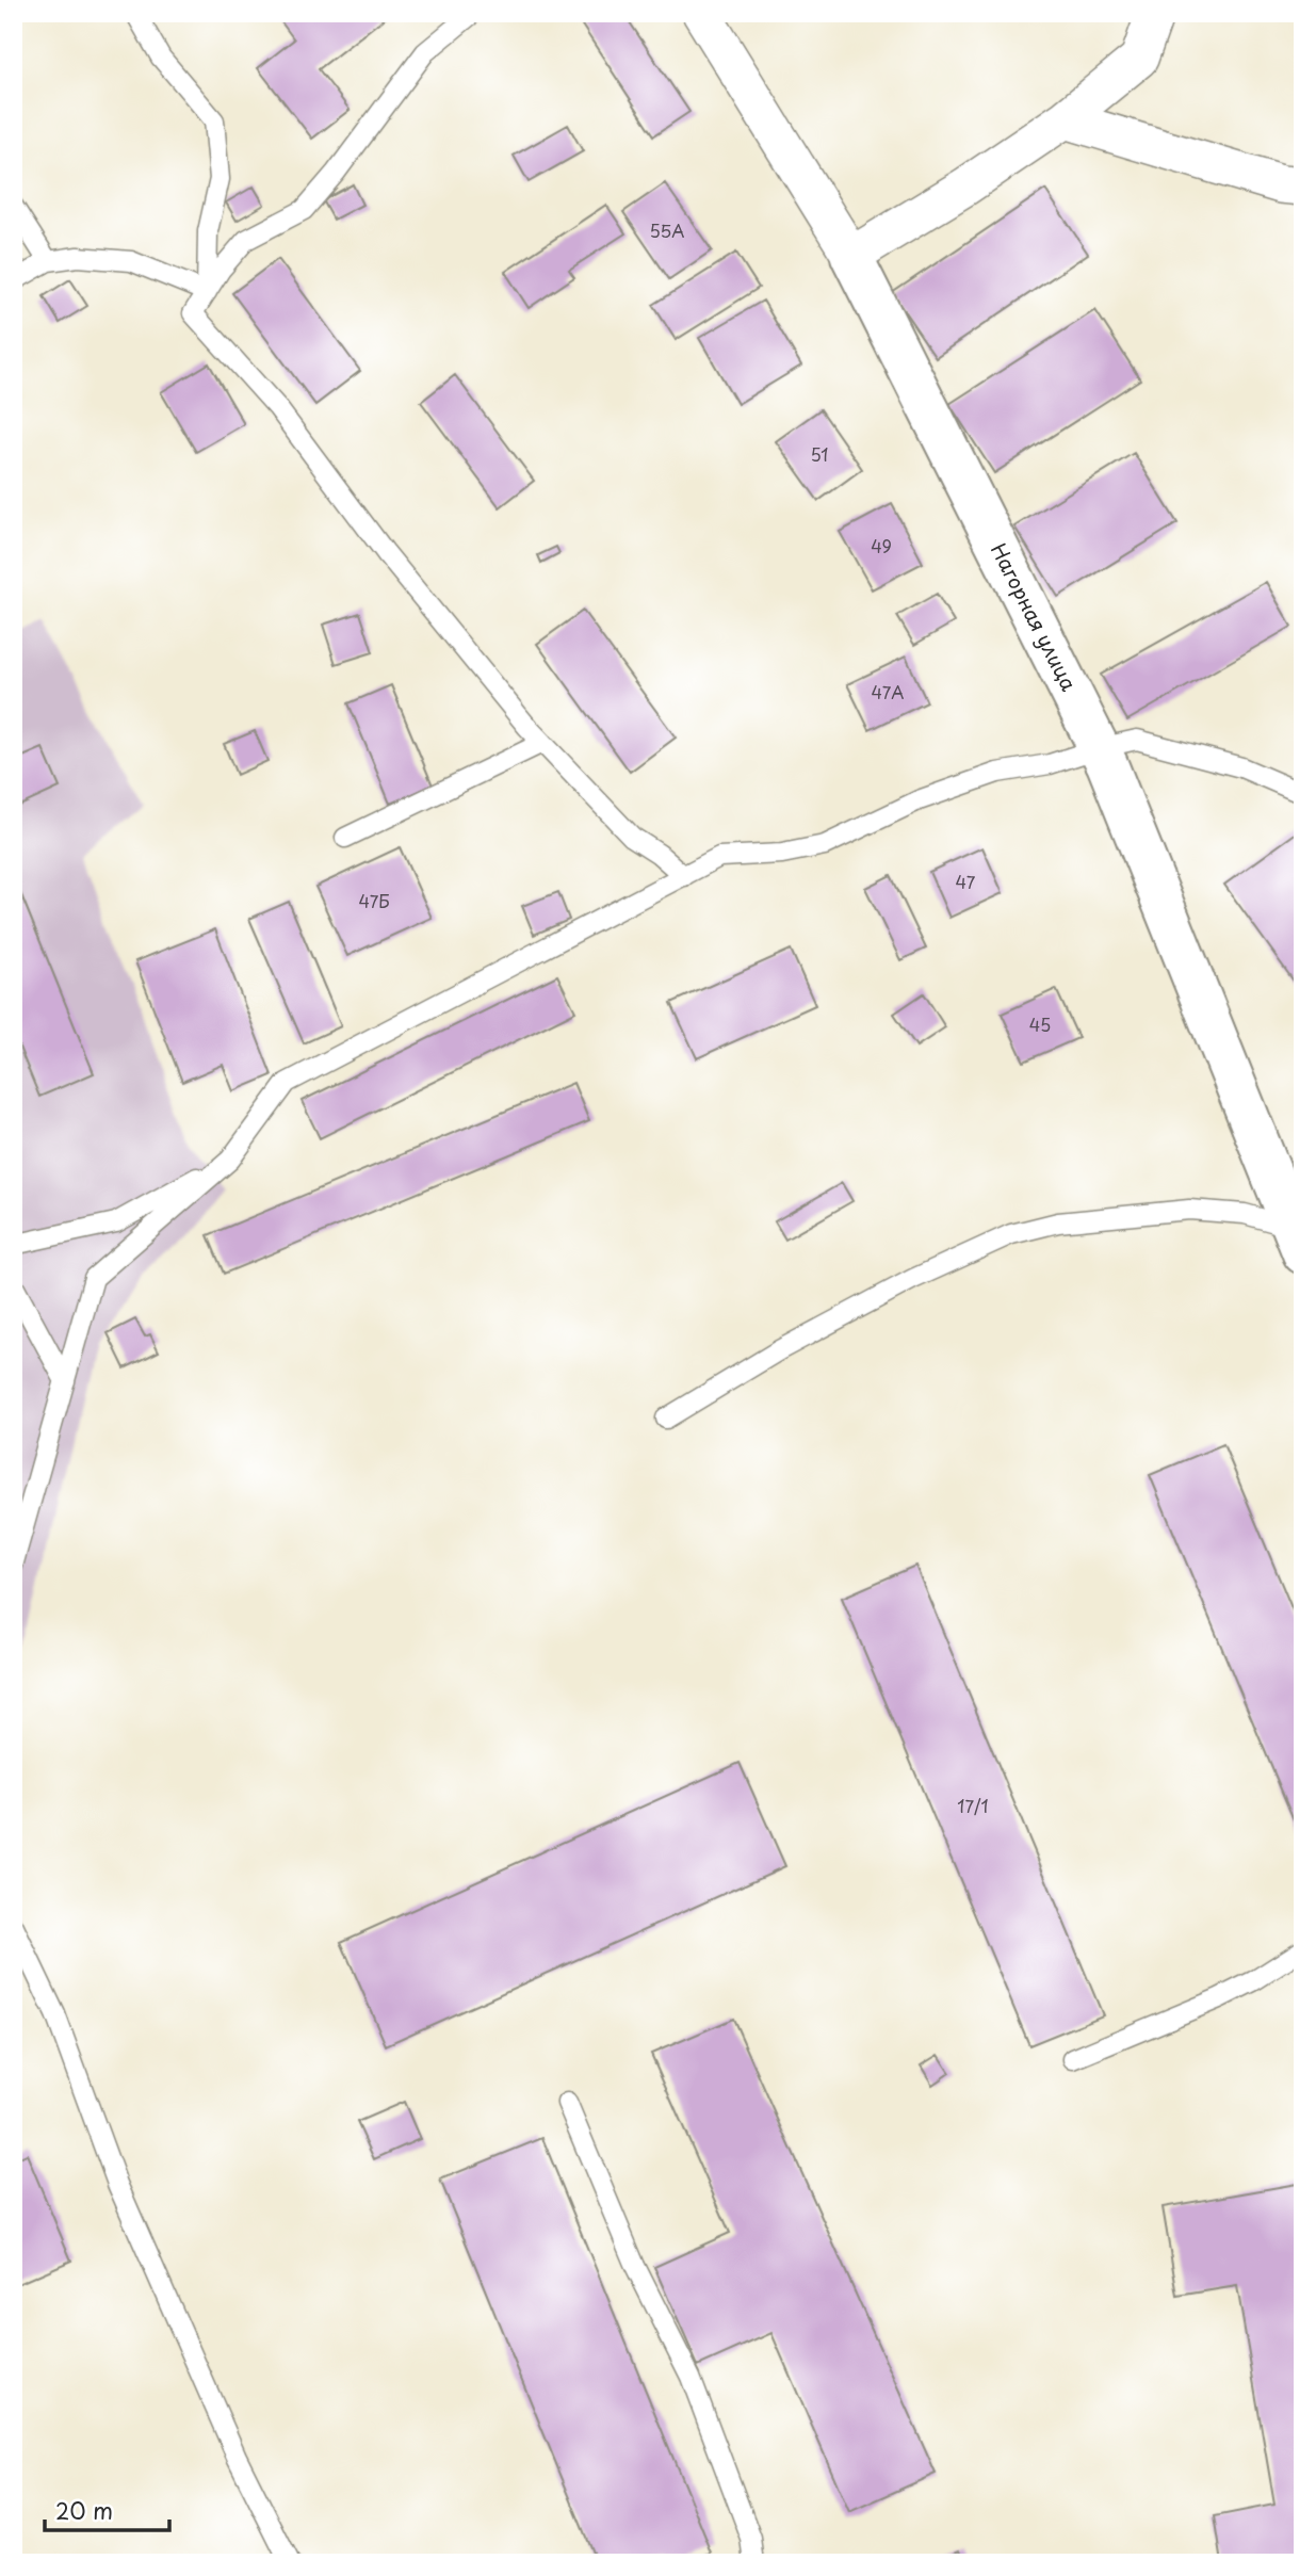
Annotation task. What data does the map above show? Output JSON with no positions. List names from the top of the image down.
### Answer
{
  "streets": {
    "street": ["Нагорная улица"]
  },
  "house_numbers": [
    "55А",
    "51",
    "49",
    "47А",
    "47",
    "47Б",
    "45",
    "17/1"
  ],
  "scale_bar": "20 m"
}
